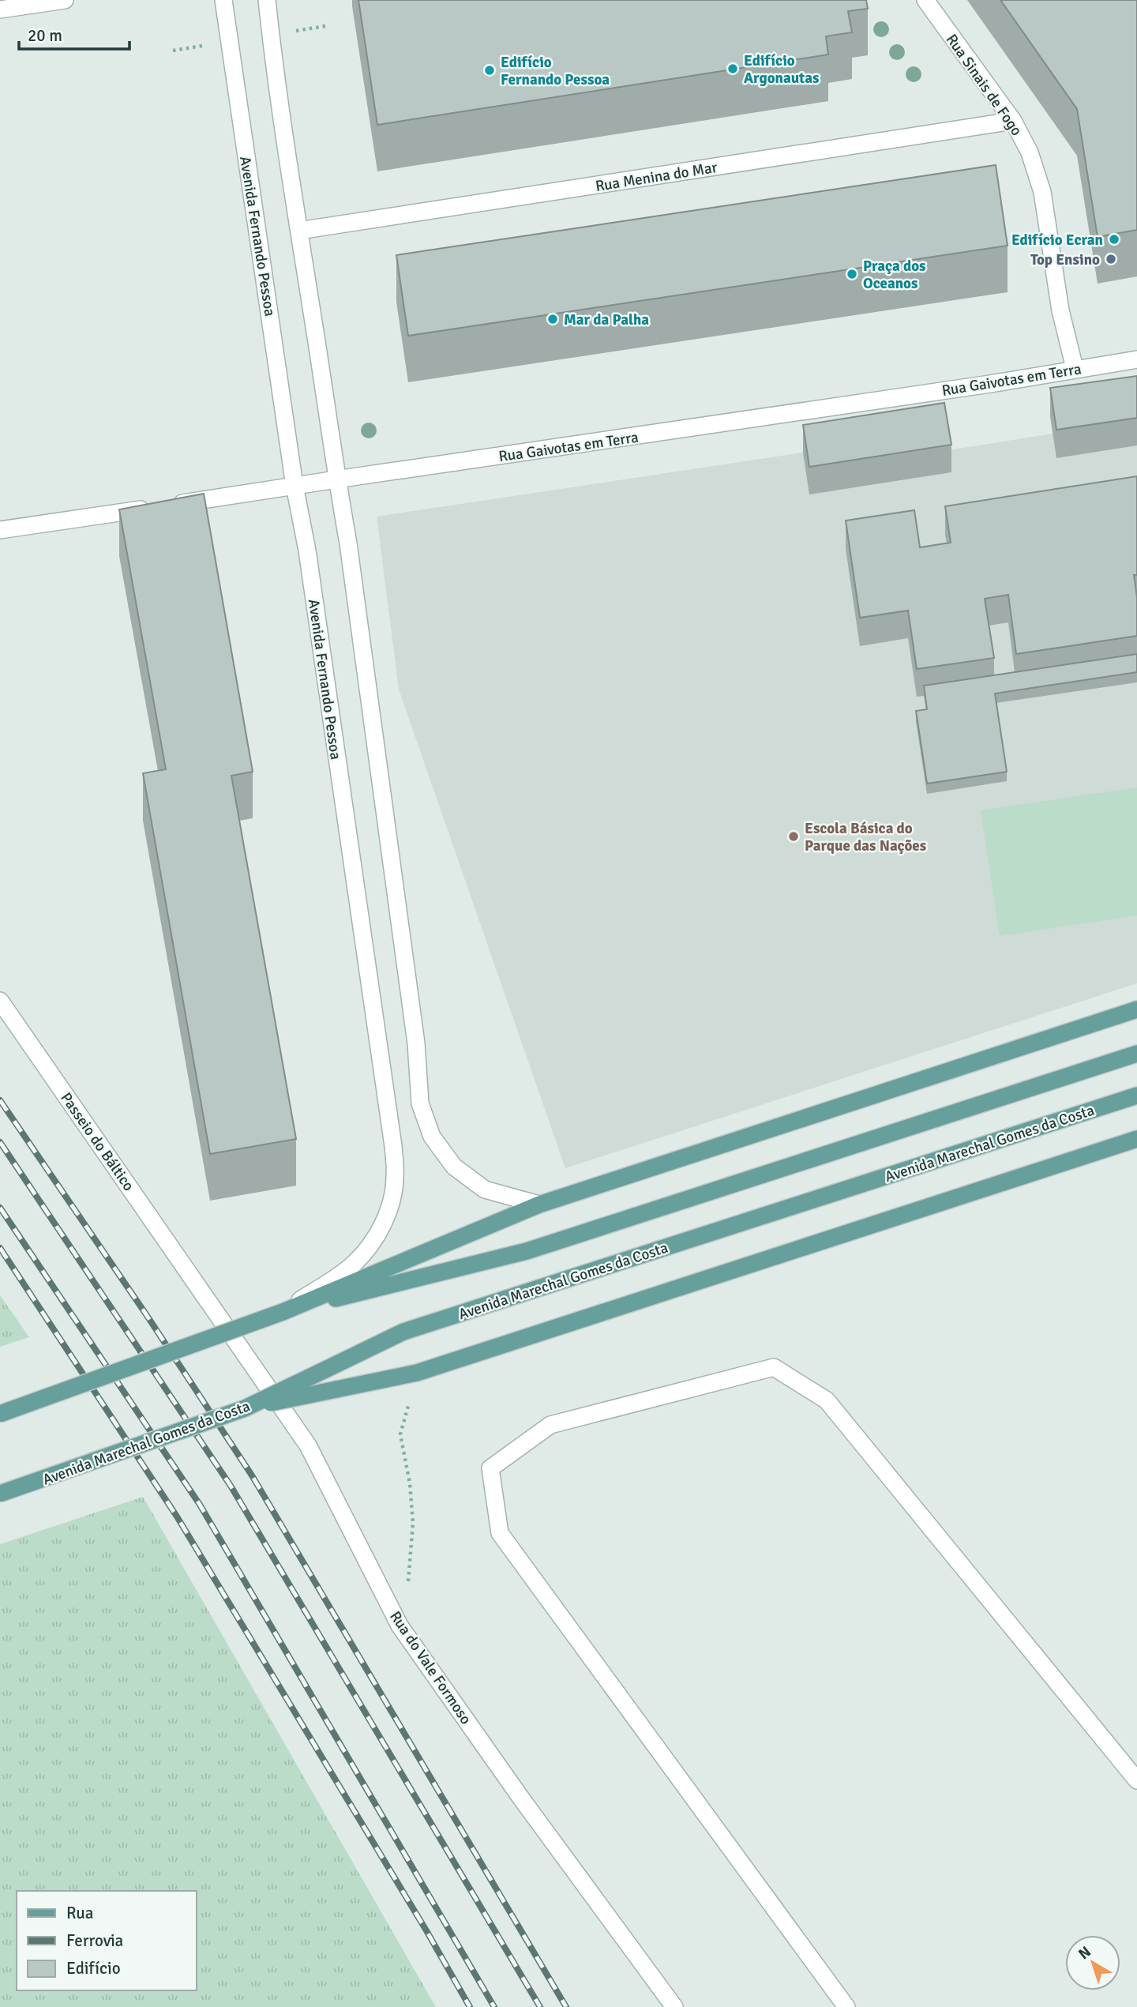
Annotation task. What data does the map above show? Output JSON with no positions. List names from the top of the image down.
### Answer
{
  "streets": {
    "main road": ["Avenida Marechal Gomes da Costa"],
    "street": [
      "Rua Sinais de Fogo",
      "Rua Menina do Mar",
      "Avenida Fernando Pessoa",
      "Rua Gaivotas em Terra",
      "Passeio do Báltico",
      "Rua do Vale Formoso"
    ]
  },
  "crossings": [
    ["Rua Sinais de Fogo", "Rua Menina do Mar"],
    ["Rua Sinais de Fogo", "Rua Gaivotas em Terra"],
    ["Avenida Fernando Pessoa", "Rua Gaivotas em Terra"],
    ["Passeio do Báltico", "Rua do Vale Formoso"]
  ],
  "places": [
    "Edifício Argonautas",
    "Edifício Fernando Pessoa",
    "Edifício Ecran",
    "Top Ensino",
    "Praça dos Oceanos",
    "Mar da Palha",
    "Escola Básica do Parque das Nações"
  ],
  "legend": ["Rua", "Ferrovia", "Edifício"],
  "scale_bar": "20 m",
  "north": "top left"
}
